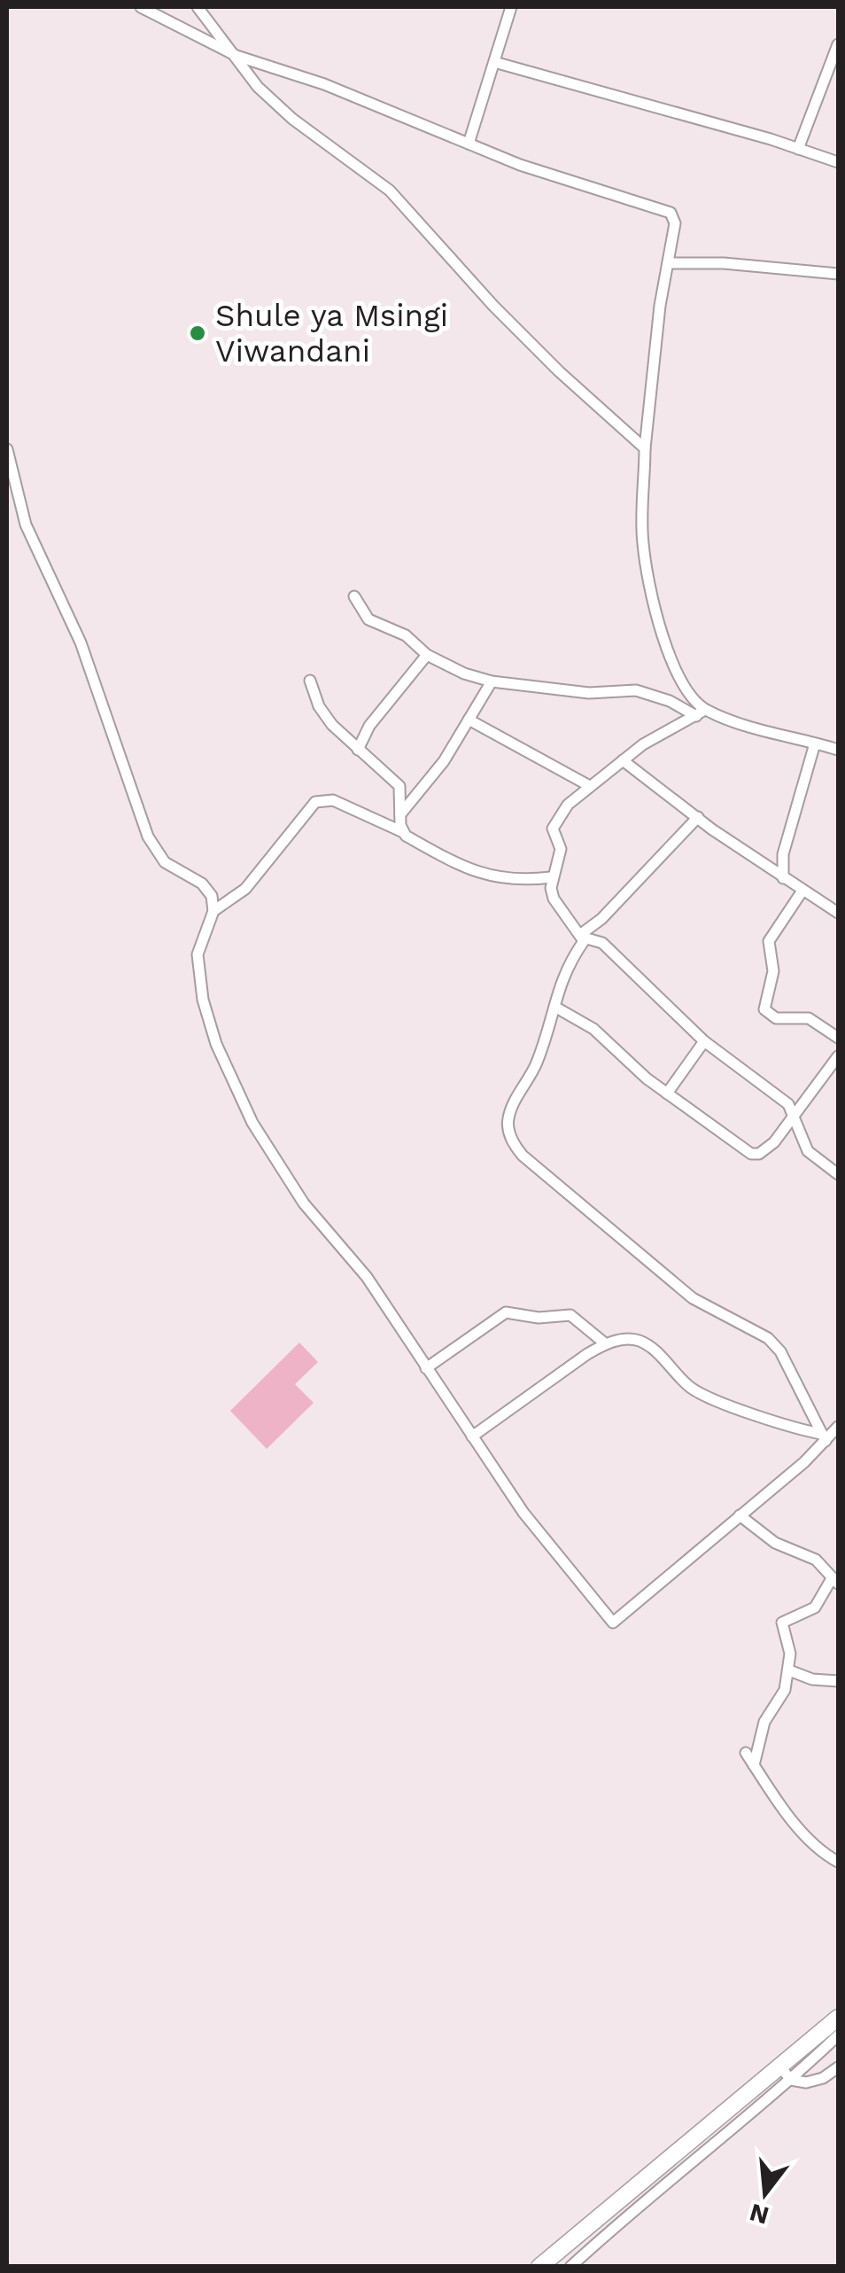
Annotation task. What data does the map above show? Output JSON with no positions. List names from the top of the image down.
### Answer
{
  "places": ["Shule ya Msingi Viwandani"],
  "north": "bottom"
}
